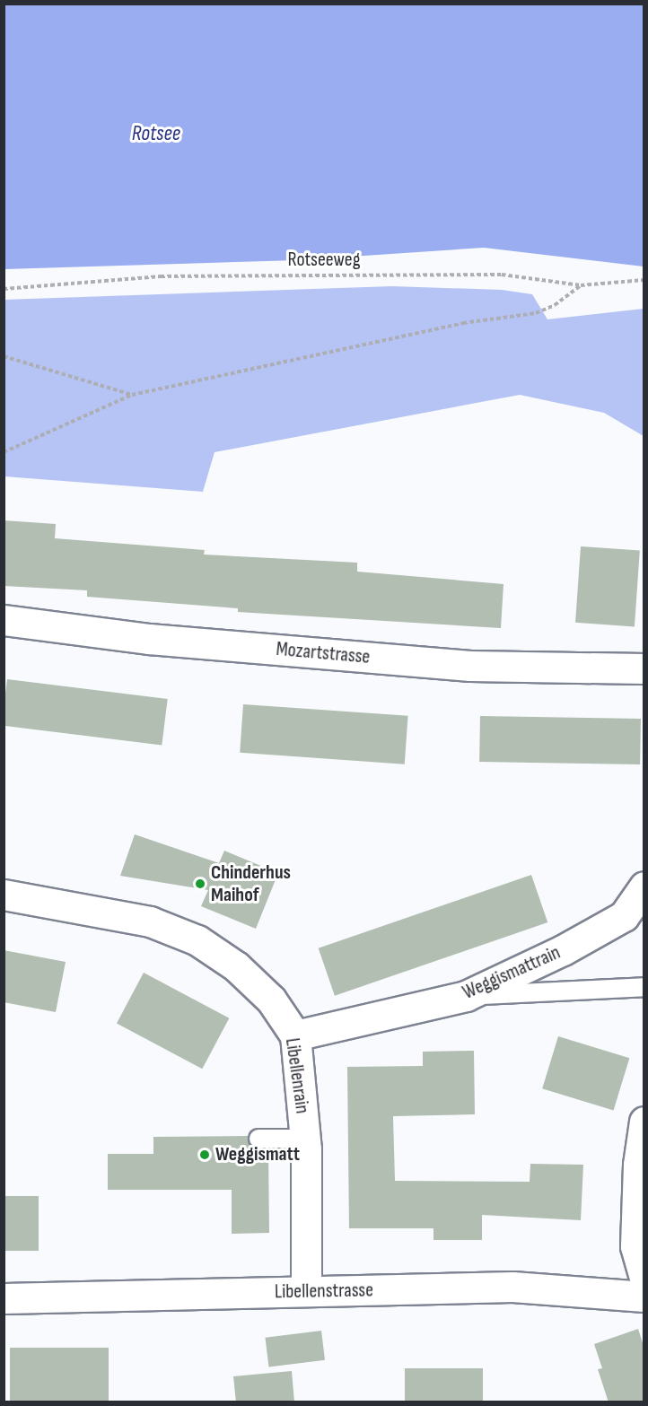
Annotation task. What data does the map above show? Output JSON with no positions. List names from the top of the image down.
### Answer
{
  "streets": {
    "street": [
      "Mozartstrasse",
      "Weggismattrain",
      "Libellenrain",
      "Libellenstrasse"
    ],
    "path": ["Rotseeweg"]
  },
  "crossings": [
    ["Weggismattrain", "Libellenrain"],
    ["Libellenrain", "Libellenstrasse"]
  ],
  "water": ["Rotsee"],
  "places": ["Chinderhus Maihof", "Weggismatt"]
}
